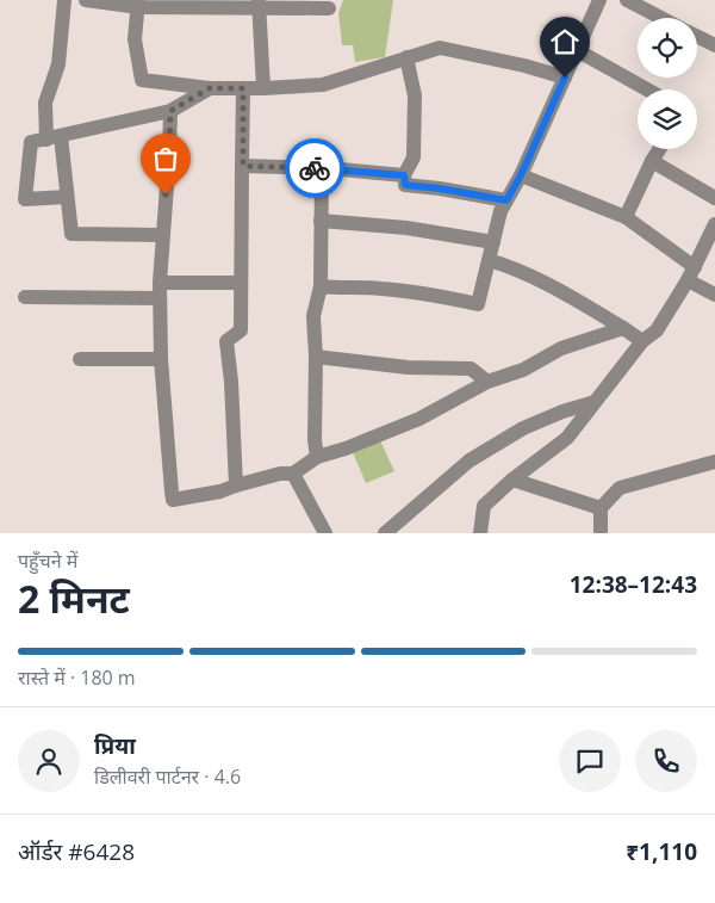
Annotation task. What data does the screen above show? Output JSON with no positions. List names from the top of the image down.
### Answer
{
  "page": {
    "heading": ["2 मिनट", "पहुँचने में", "12:38–12:43"],
    "panel": [
      "प्रिया",
      "डिलीवरी पार्टनर · 4.6",
      "ऑर्डर #6428",
      "₹1,110"
    ],
    "bar": "रास्ते में · 180 m"
  }
}
